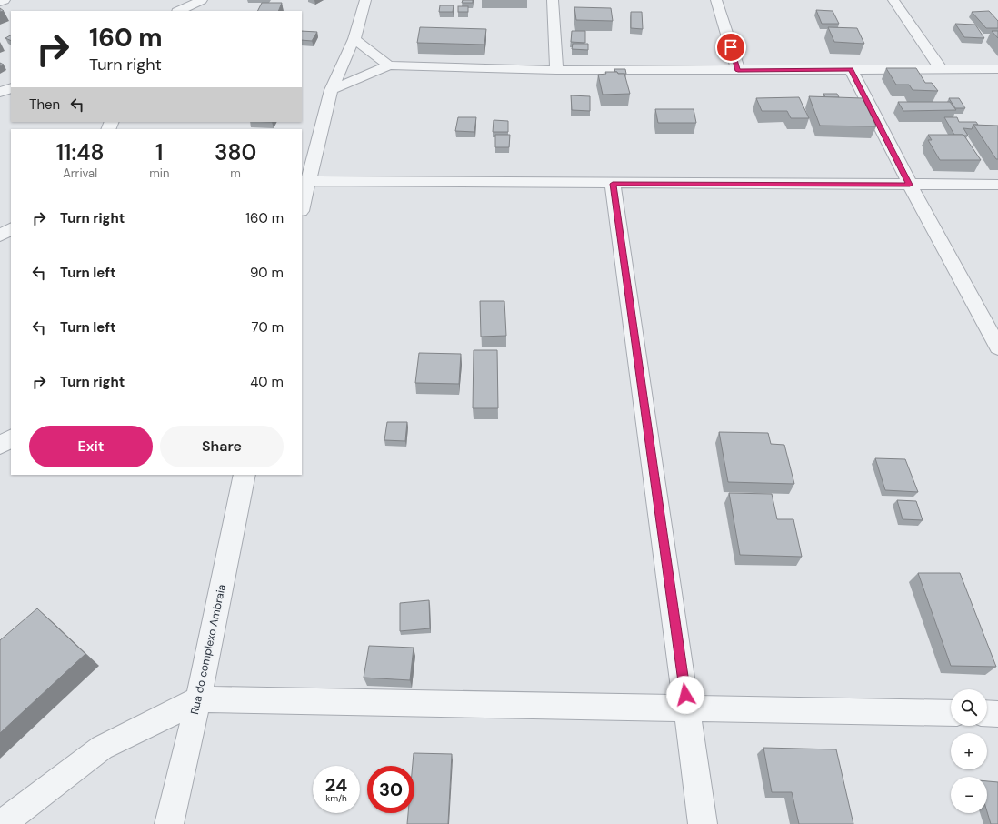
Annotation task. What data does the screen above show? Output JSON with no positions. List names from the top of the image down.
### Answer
{
  "streets": {
    "street": ["Rua do complexo Ambraia"]
  },
  "page": {
    "turn": ["160 m", "Turn right"],
    "then": "Then",
    "eta": [
      "11:48",
      "Arrival",
      "1",
      "min",
      "380",
      "m"
    ],
    "list": [
      {
        "name": "Turn right",
        "value": "160 m"
      },
      {
        "name": "Turn left",
        "value": "90 m"
      },
      {
        "name": "Turn left",
        "value": "70 m"
      },
      {
        "name": "Turn right",
        "value": "40 m"
      }
    ],
    "buttons": ["Exit", "Share"],
    "map_buttons": ["+", "−"],
    "speed": "24 km/h",
    "limit": "30"
  }
}
